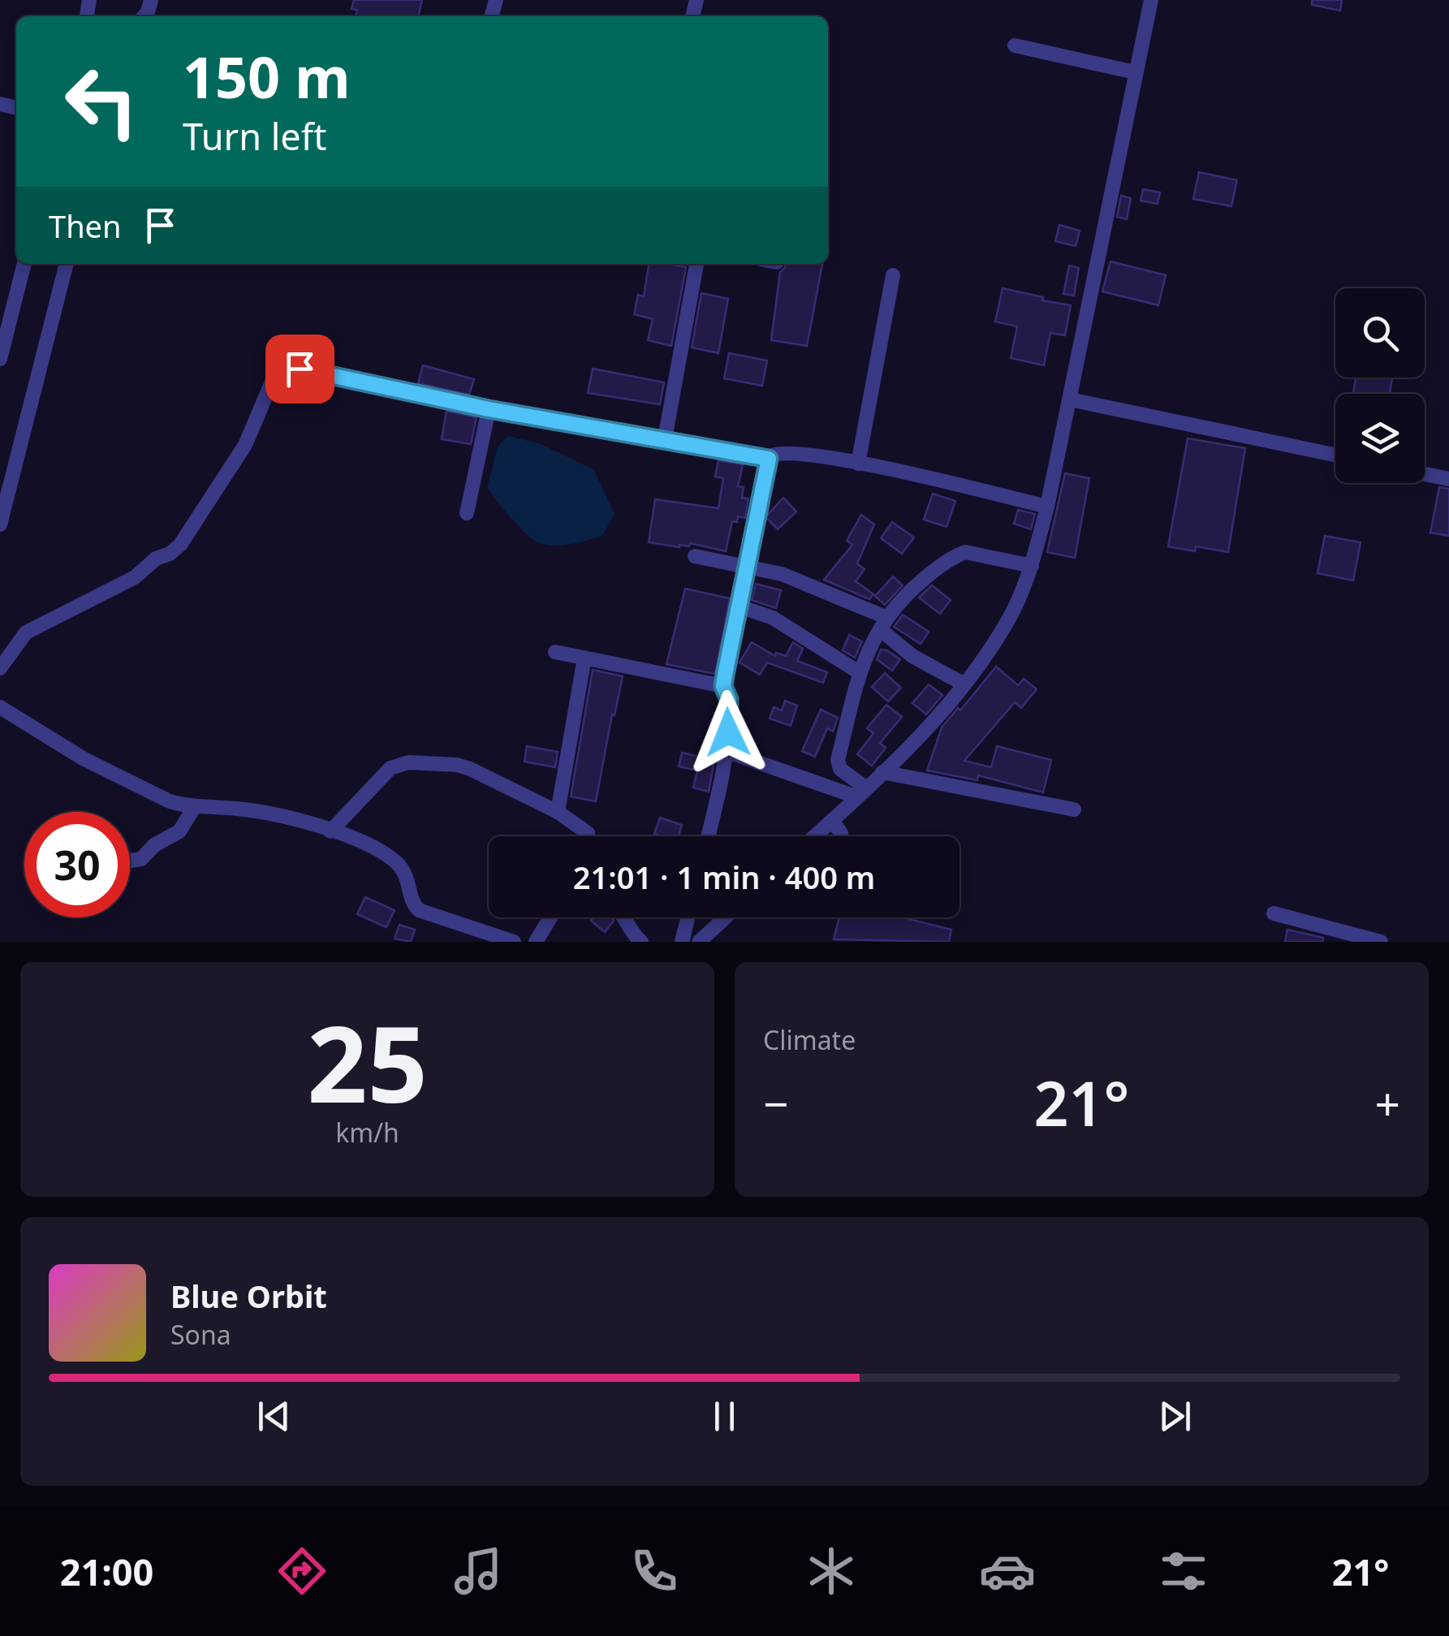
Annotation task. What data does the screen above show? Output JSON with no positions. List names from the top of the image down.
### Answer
{
  "page": {
    "turn": ["150 m", "Turn left"],
    "then": "Then",
    "limit": "30",
    "trip": "21:01 · 1 min · 400 m",
    "tile": [
      ["25", "km/h"],
      "Climate"
    ],
    "heat": ["−", "21°", "+"],
    "song": ["Blue Orbit", "Sona"],
    "tabs": ["21:00", "21°"]
  }
}
